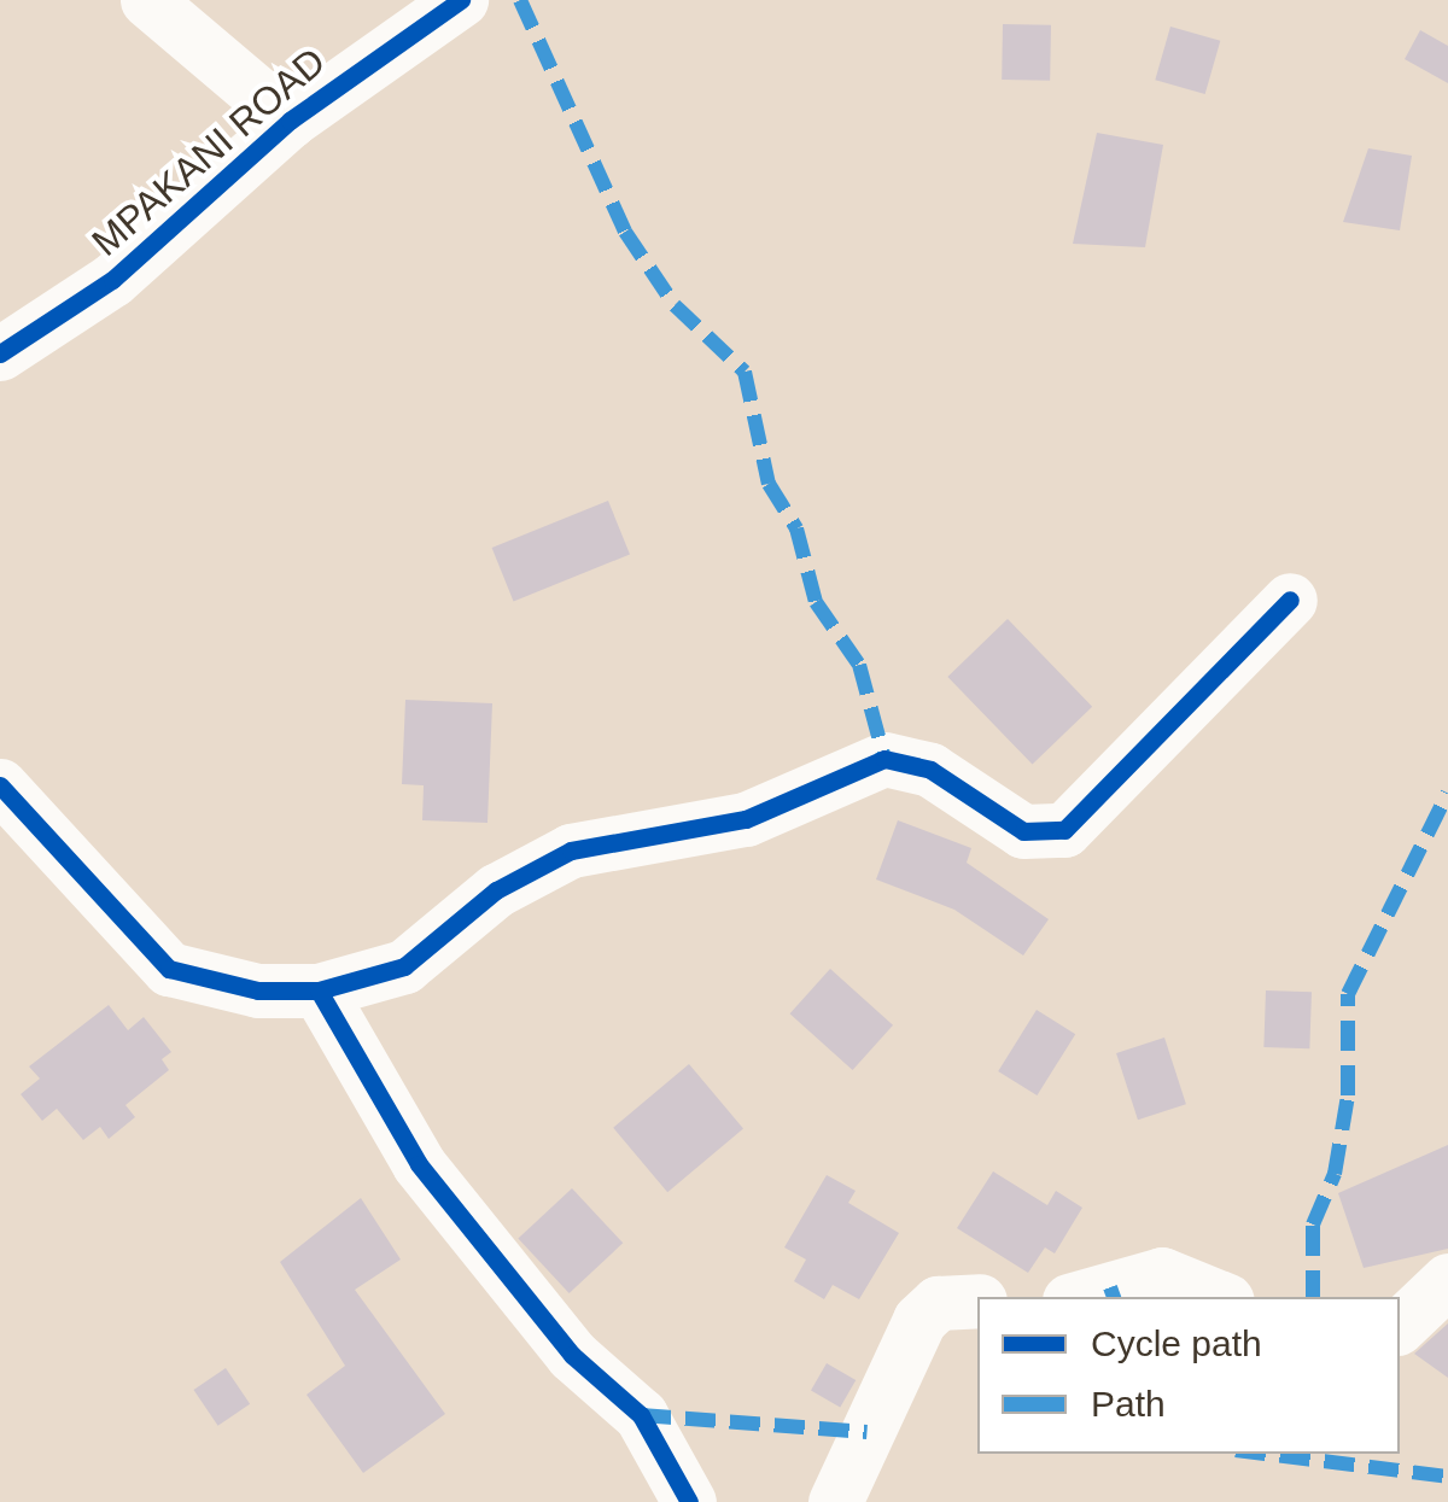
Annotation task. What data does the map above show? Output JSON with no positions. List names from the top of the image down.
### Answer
{
  "streets": {
    "street": ["MPAKANI ROAD"]
  },
  "legend": ["Cycle path", "Path"]
}
